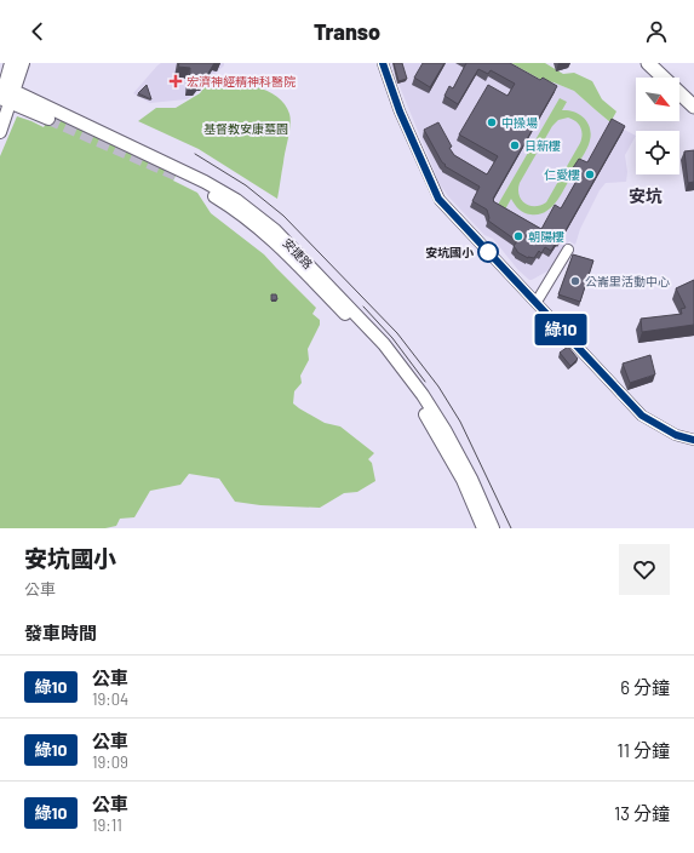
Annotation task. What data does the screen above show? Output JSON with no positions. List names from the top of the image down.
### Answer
{
  "streets": {
    "street": ["安捷路"]
  },
  "districts": ["安坑"],
  "parks": ["基督教安康墓園"],
  "places": {
    "health": ["宏濟神經精神科醫院"],
    "other": [
      "中操場",
      "日新樓",
      "仁愛樓",
      "朝陽樓",
      "安坑國小",
      "公崙里活動中心"
    ]
  },
  "lines": ["bus line 綠10"],
  "north": "bottom right",
  "page": {
    "header": "Transo",
    "on_map": "綠10",
    "heading": [
      ["安坑國小", "公車"],
      "發車時間"
    ],
    "list": [
      {
        "mark": "綠10",
        "name": "公車",
        "note": "19:04",
        "value": "6 分鐘"
      },
      {
        "mark": "綠10",
        "name": "公車",
        "note": "19:09",
        "value": "11 分鐘"
      },
      {
        "mark": "綠10",
        "name": "公車",
        "note": "19:11",
        "value": "13 分鐘"
      }
    ]
  }
}
